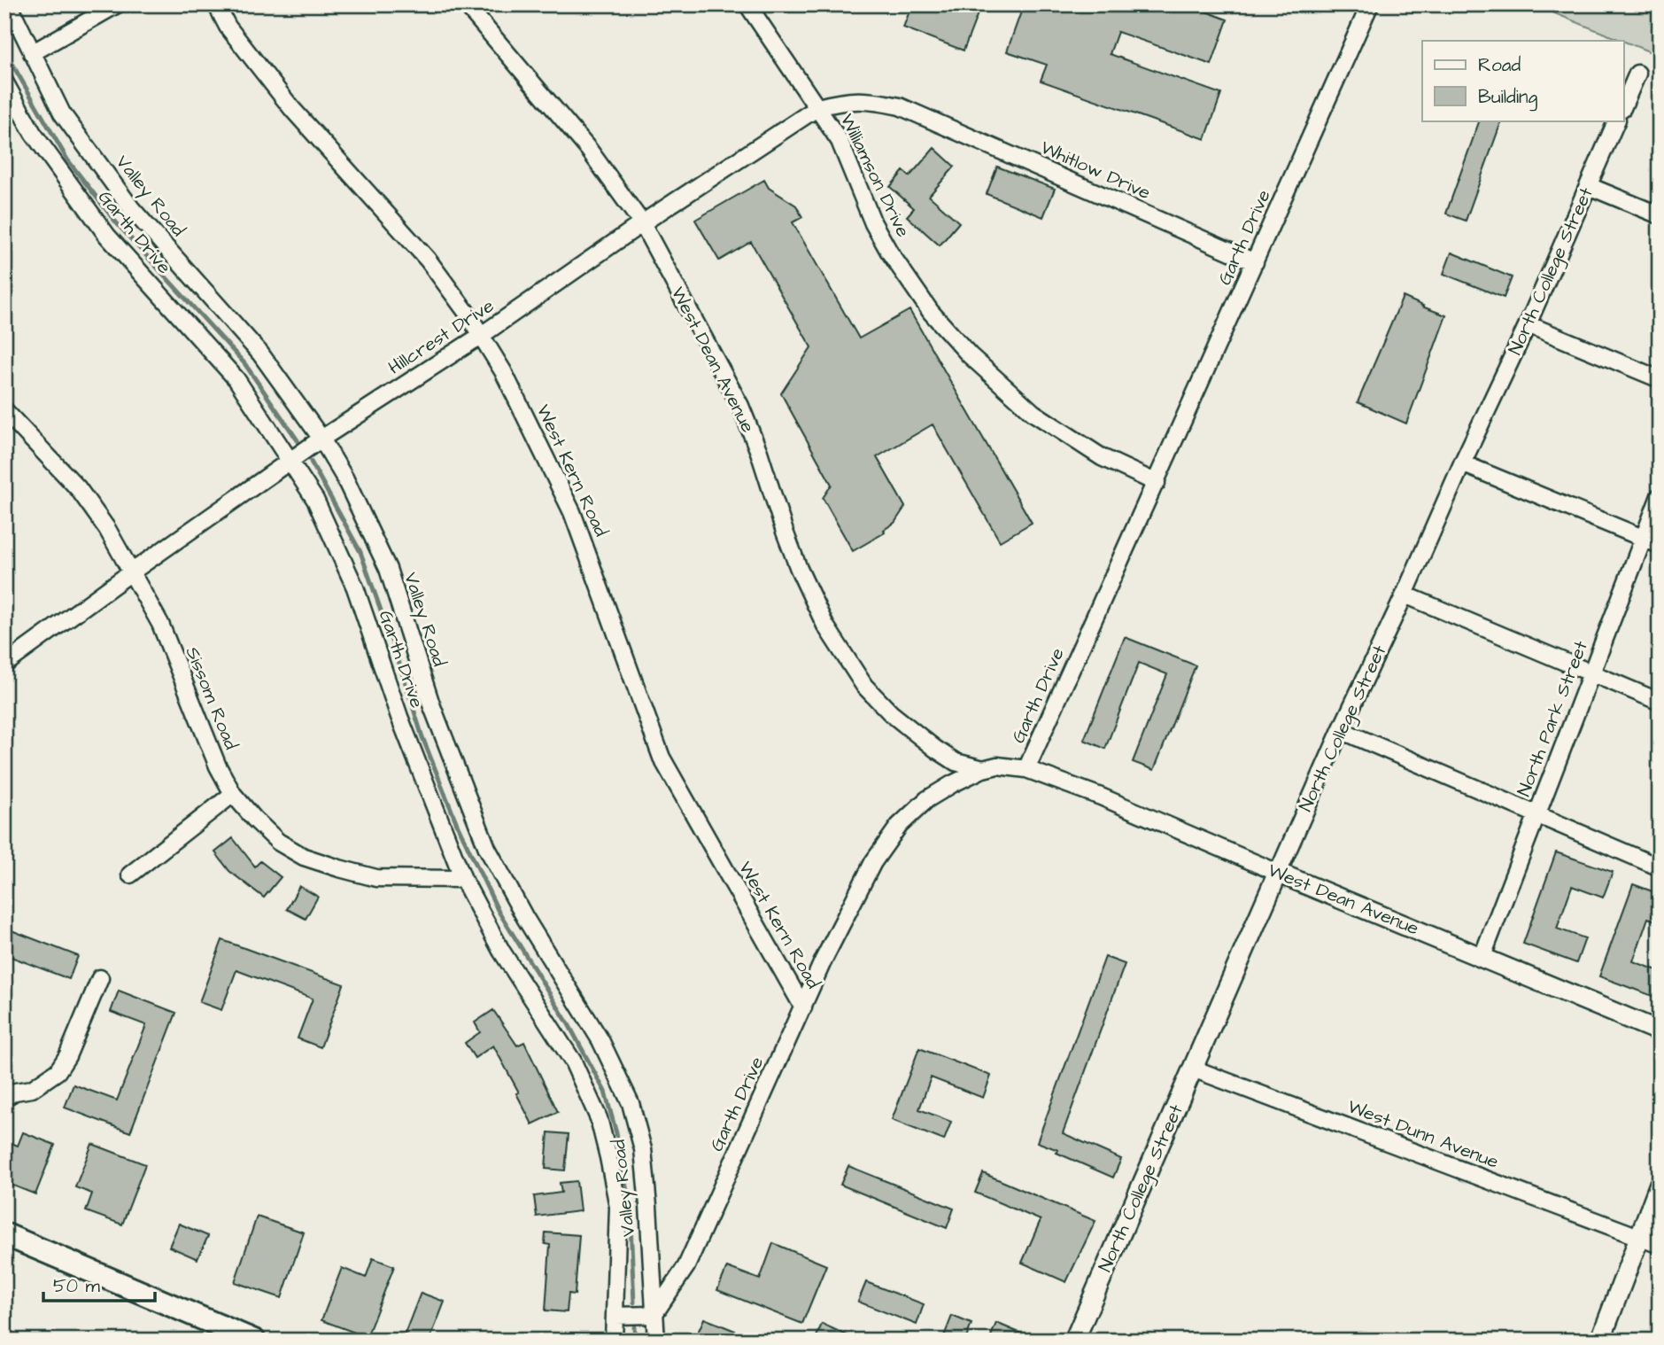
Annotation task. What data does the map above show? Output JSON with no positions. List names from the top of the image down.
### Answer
{
  "streets": {
    "street": [
      "Whitlow Drive",
      "Williamson Drive",
      "Valley Road",
      "Garth Drive",
      "North College Street",
      "Hillcrest Drive",
      "West Dean Avenue",
      "West Kern Road",
      "Sissom Road",
      "North Park Street",
      "West Dunn Avenue"
    ]
  },
  "crossings": [
    ["Whitlow Drive", "Garth Drive"],
    ["Whitlow Drive", "Hillcrest Drive"],
    ["Williamson Drive", "Garth Drive"],
    ["Williamson Drive", "Hillcrest Drive"],
    ["Valley Road", "Garth Drive"],
    ["Valley Road", "Hillcrest Drive"],
    ["Garth Drive", "Hillcrest Drive"],
    ["Garth Drive", "West Dean Avenue"],
    ["Garth Drive", "West Kern Road"],
    ["Garth Drive", "Sissom Road"],
    ["North College Street", "West Dean Avenue"],
    ["North College Street", "West Dunn Avenue"],
    ["Hillcrest Drive", "West Dean Avenue"],
    ["Hillcrest Drive", "West Kern Road"],
    ["Hillcrest Drive", "Sissom Road"],
    ["West Dean Avenue", "North Park Street"]
  ],
  "legend": ["Road", "Building"],
  "scale_bar": "50 m"
}
